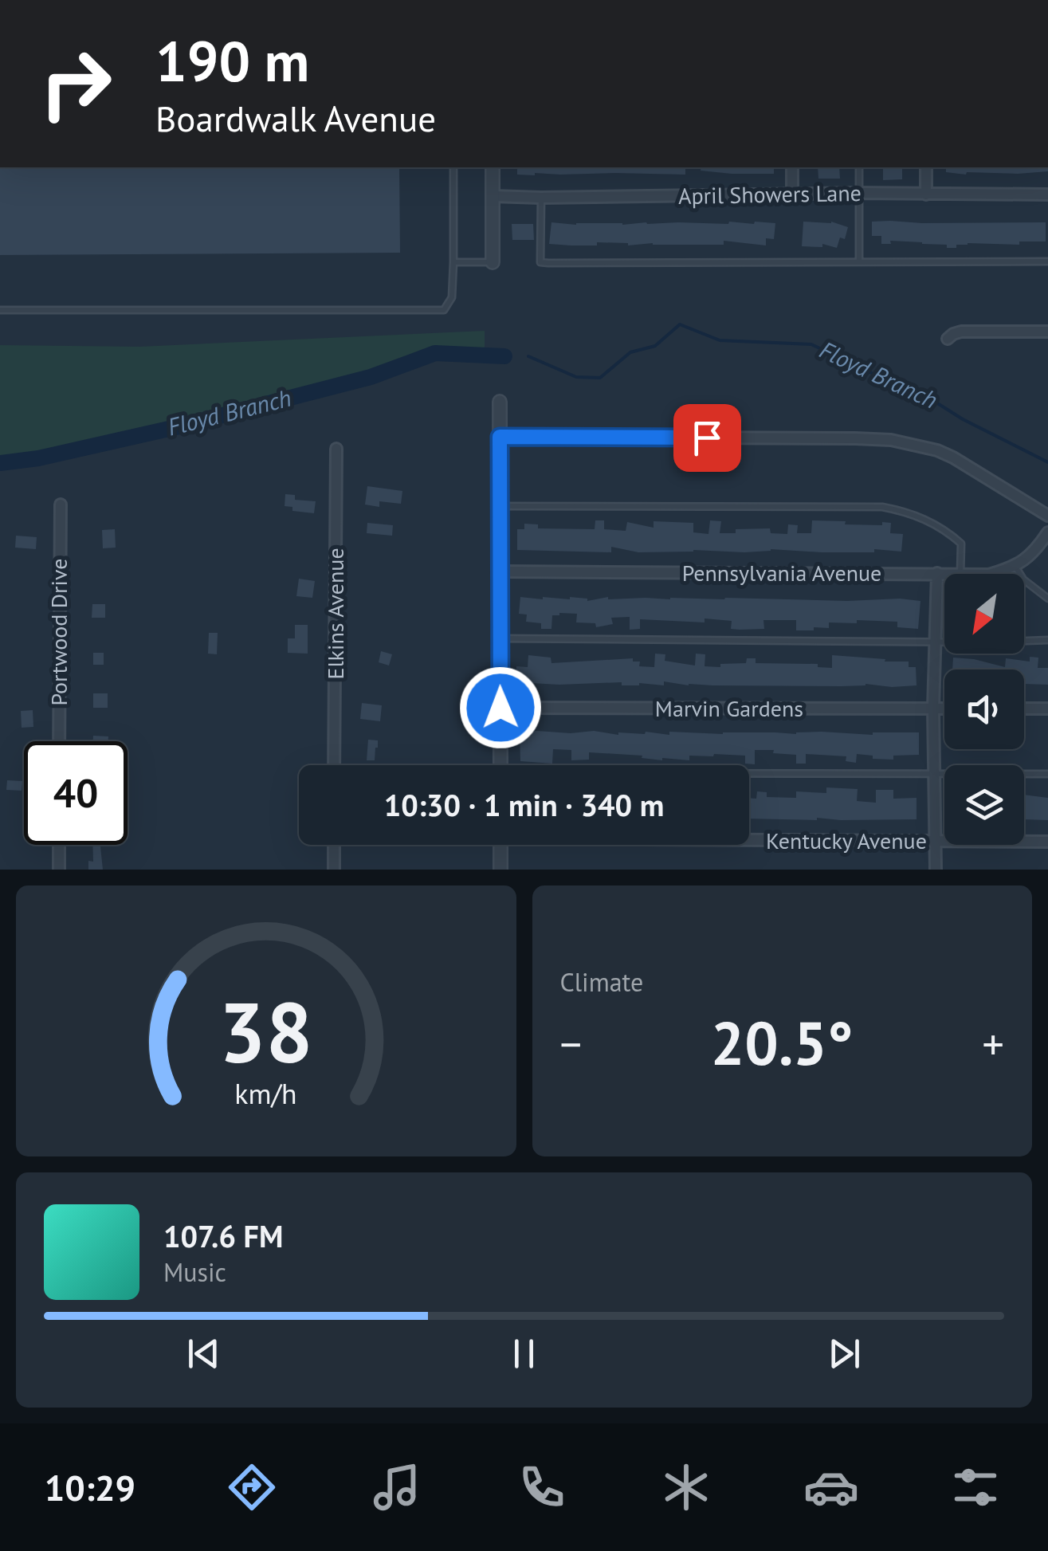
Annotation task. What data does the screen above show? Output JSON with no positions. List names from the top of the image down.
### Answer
{
  "streets": {
    "street": [
      "April Showers Lane",
      "Pennsylvania Avenue",
      "Elkins Avenue",
      "Portwood Drive",
      "Marvin Gardens",
      "Kentucky Avenue"
    ]
  },
  "water": ["Floyd Branch"],
  "north": "bottom left",
  "page": {
    "turn": ["190 m", "Boardwalk Avenue"],
    "limit": "40",
    "trip": "10:30 · 1 min · 340 m",
    "tile": "Climate",
    "heat": ["−", "20.5°", "+"],
    "song": ["107.6 FM", "Music"],
    "tabs": "10:29",
    "gauge": ["38", "km/h"]
  }
}
